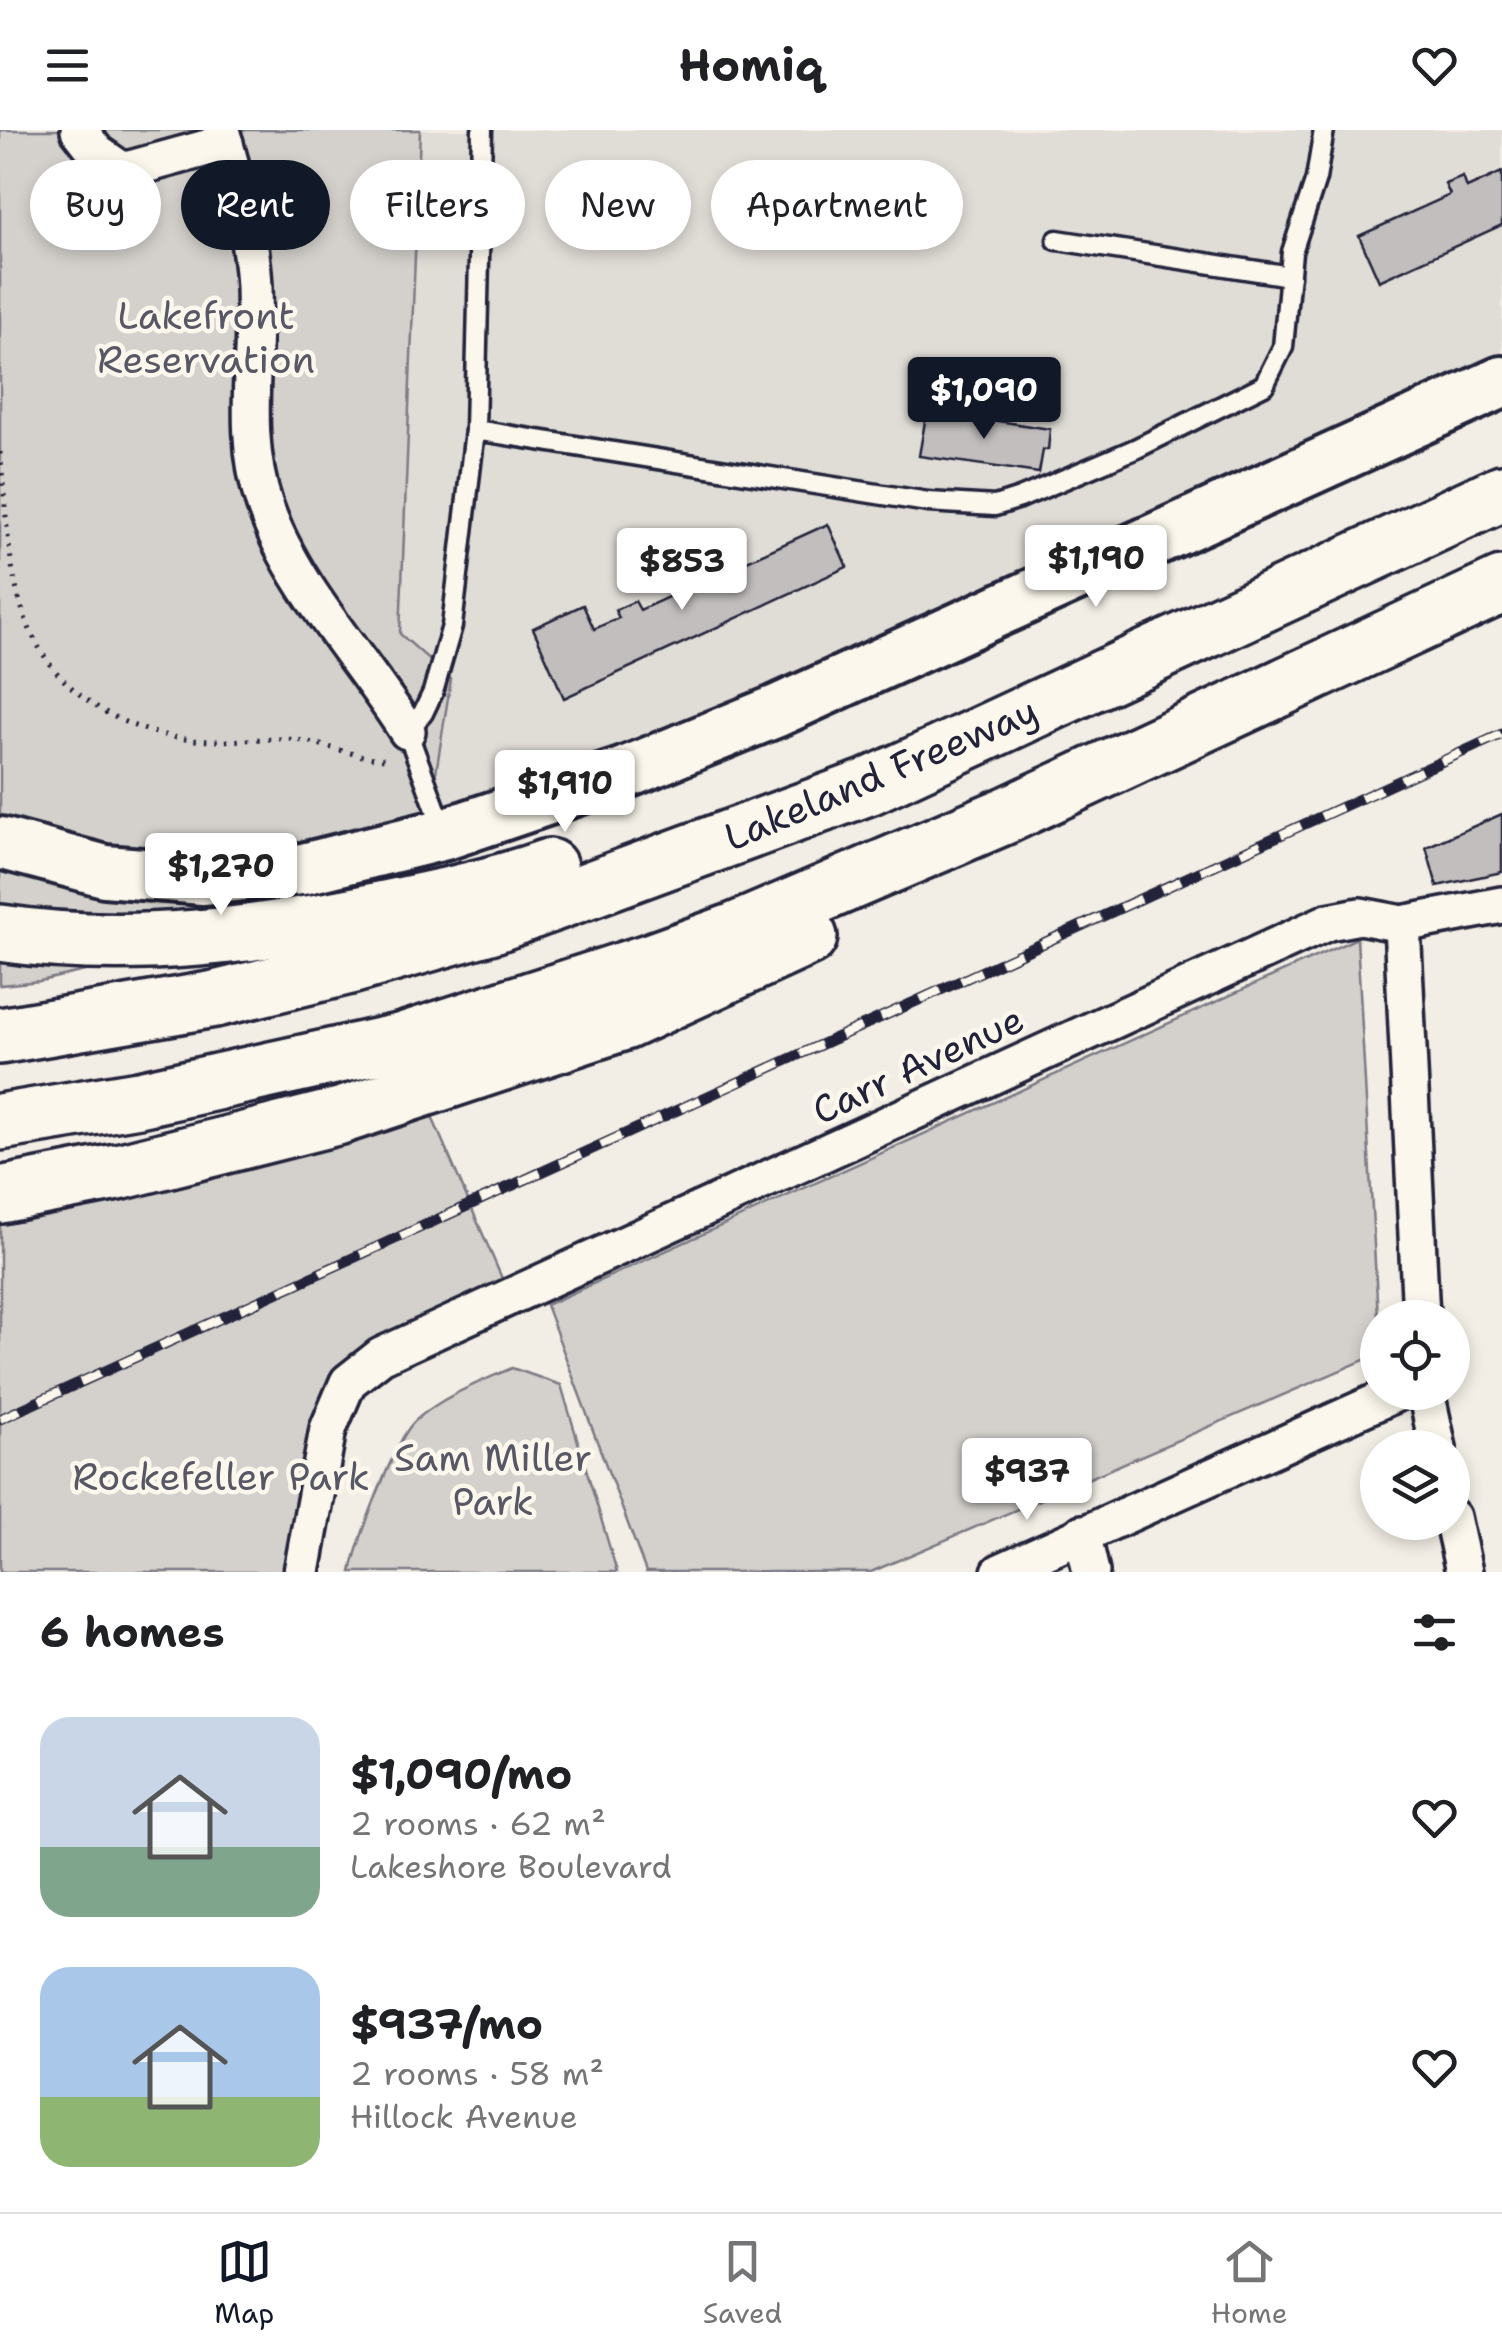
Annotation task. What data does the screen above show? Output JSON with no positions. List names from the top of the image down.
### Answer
{
  "streets": {
    "highway": ["Lakeland Freeway"],
    "street": ["Carr Avenue"]
  },
  "parks": ["Lakefront Reservation", "Sam Miller Park", "Rockefeller Park"],
  "page": {
    "header": "Homiq",
    "chip": [
      "Buy",
      "Rent",
      "Filters",
      "New",
      "Apartment"
    ],
    "price": [
      "$1,090",
      "$1,190",
      "$853",
      "$1,910",
      "$1,270",
      "$937"
    ],
    "heading": "6 homes",
    "list": [
      {
        "name": "$1,090/mo",
        "note": "2 rooms · 62 m² · Lakeshore Boulevard"
      },
      {
        "name": "$937/mo",
        "note": "2 rooms · 58 m² · Hillock Avenue"
      }
    ],
    "tabs": ["Map", "Saved", "Home"]
  }
}
